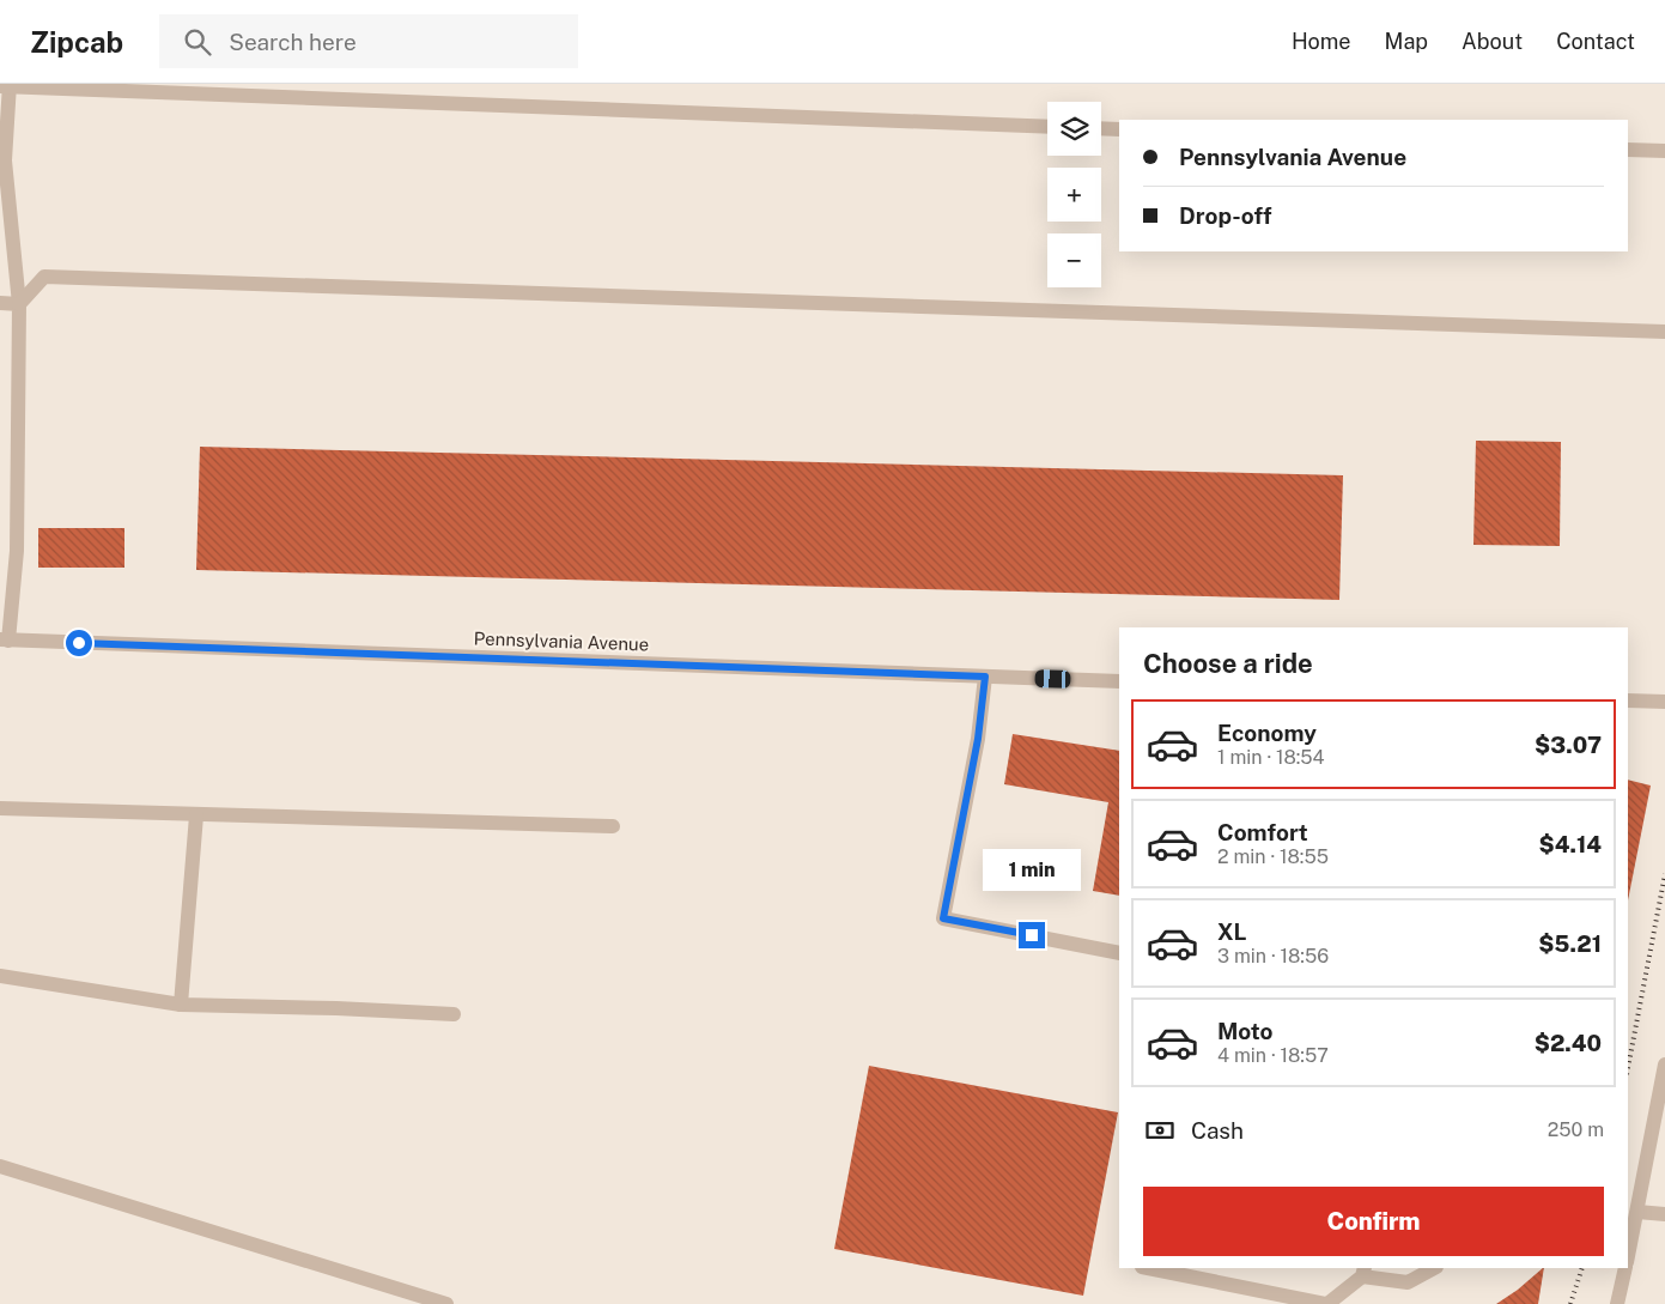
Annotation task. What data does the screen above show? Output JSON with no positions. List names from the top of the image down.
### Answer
{
  "streets": {
    "street": ["Pennsylvania Avenue"]
  },
  "page": {
    "header": "Zipcab",
    "search": "Search here",
    "nav": [
      "Home",
      "Map",
      "About",
      "Contact"
    ],
    "map_buttons": ["+", "−"],
    "banner": ["Pennsylvania Avenue", "Drop-off"],
    "heading": "Choose a ride",
    "list": [
      {
        "name": "Economy",
        "note": "1 min · 18:54",
        "value": "$3.07"
      },
      {
        "name": "Comfort",
        "note": "2 min · 18:55",
        "value": "$4.14"
      },
      {
        "name": "XL",
        "note": "3 min · 18:56",
        "value": "$5.21"
      },
      {
        "name": "Moto",
        "note": "4 min · 18:57",
        "value": "$2.40"
      }
    ],
    "bubble": "1 min",
    "pay": ["Cash", "250 m"],
    "buttons": "Confirm"
  }
}
